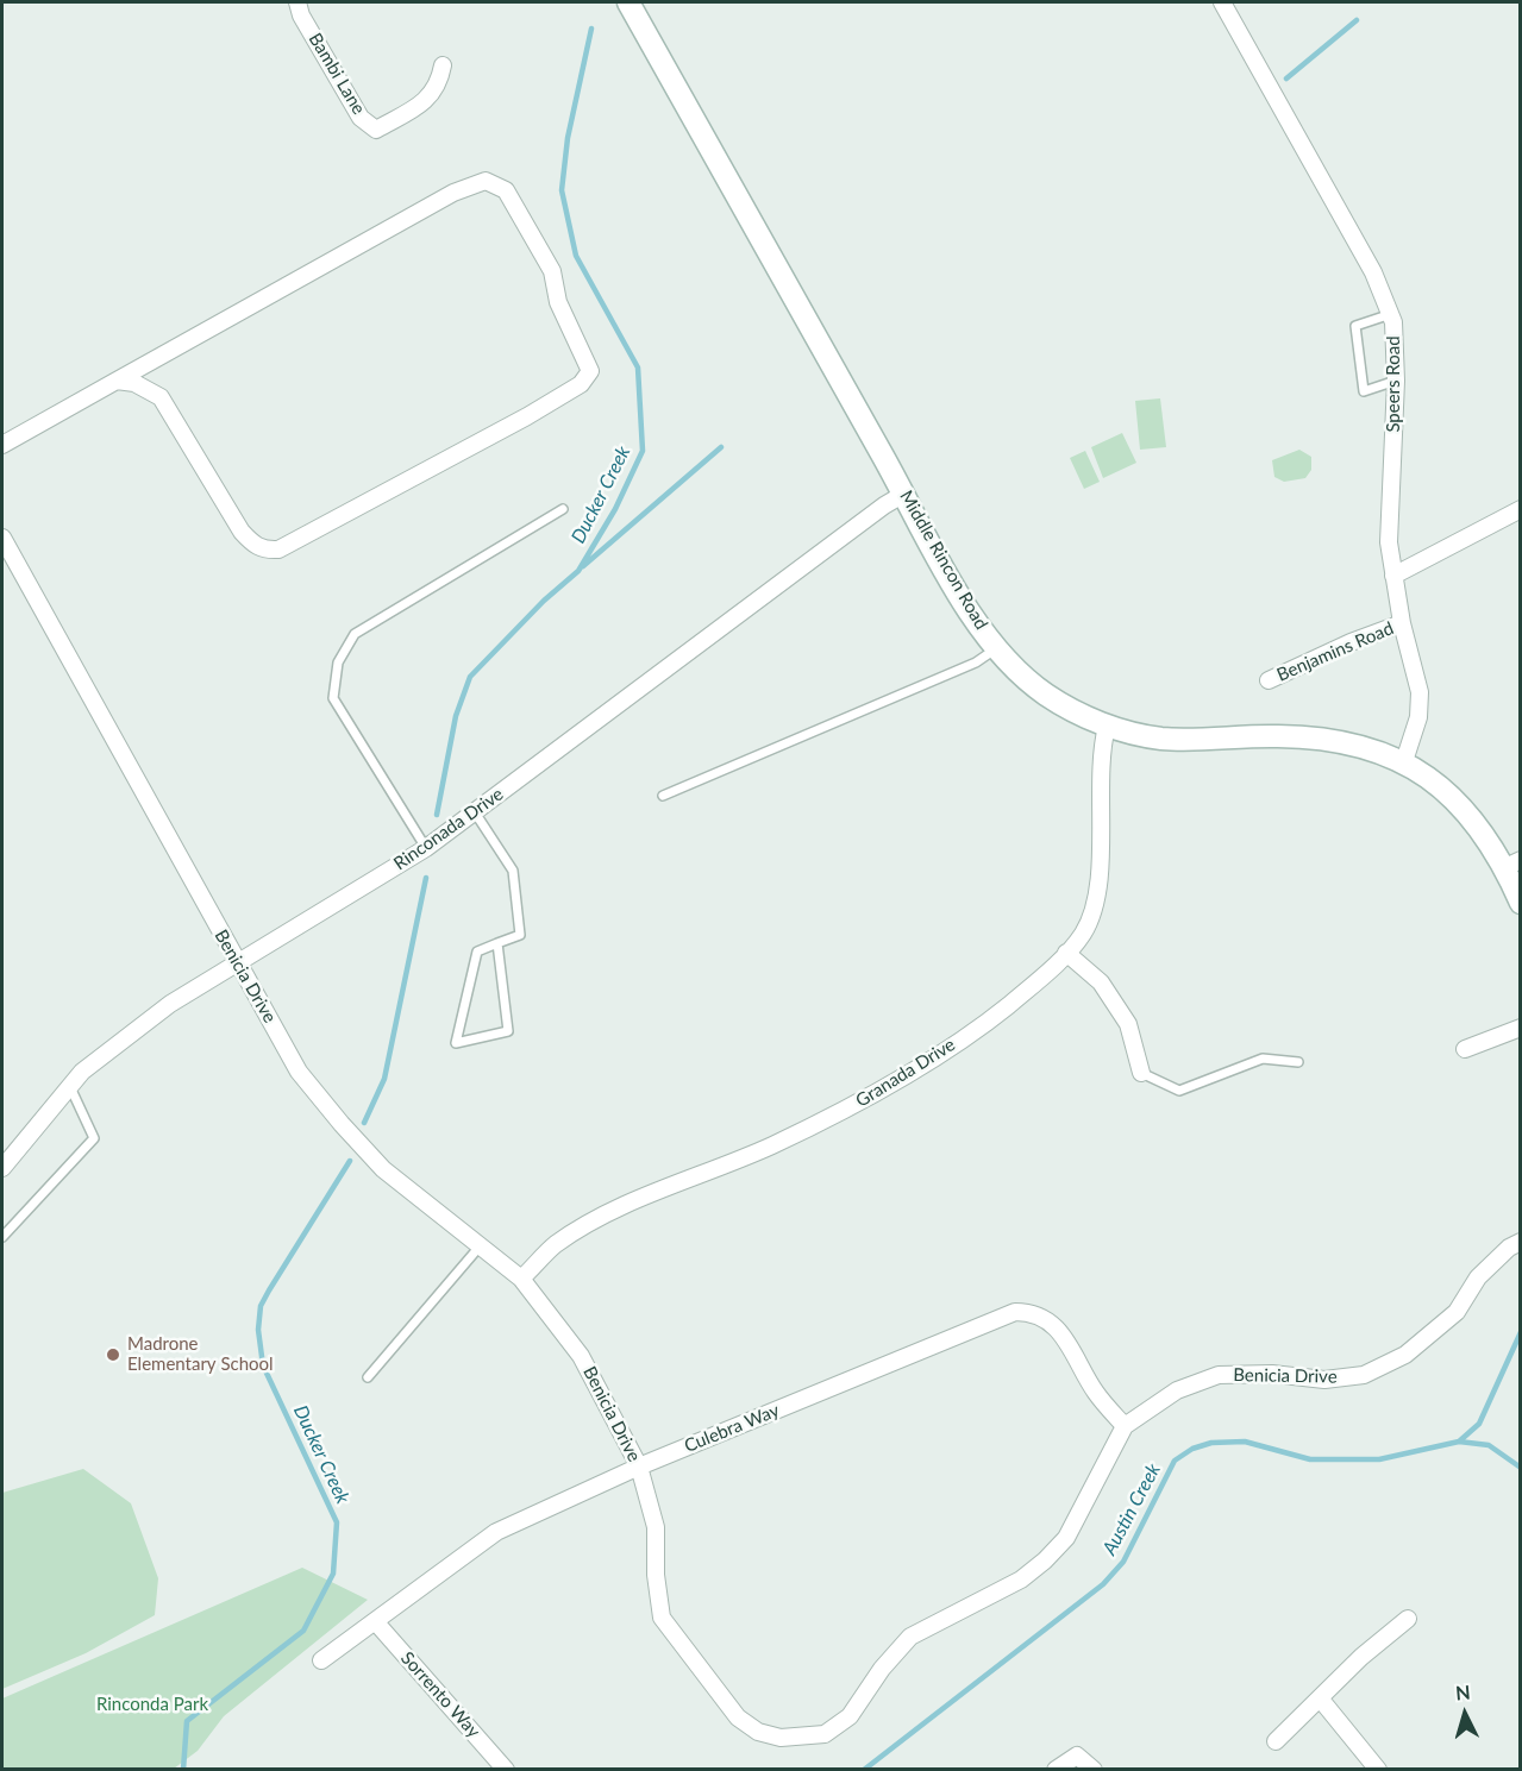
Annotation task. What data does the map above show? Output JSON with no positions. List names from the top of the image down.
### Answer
{
  "streets": {
    "street": [
      "Bambi Lane",
      "Speers Road",
      "Middle Rincon Road",
      "Benjamins Road",
      "Rinconada Drive",
      "Benicia Drive",
      "Granada Drive",
      "Culebra Way",
      "Sorrento Way"
    ]
  },
  "crossings": [
    ["Speers Road", "Middle Rincon Road"],
    ["Speers Road", "Benjamins Road"],
    ["Middle Rincon Road", "Rinconada Drive"],
    ["Middle Rincon Road", "Granada Drive"],
    ["Rinconada Drive", "Benicia Drive"],
    ["Benicia Drive", "Granada Drive"],
    ["Benicia Drive", "Culebra Way"],
    ["Culebra Way", "Sorrento Way"]
  ],
  "water": ["Ducker Creek", "Austin Creek"],
  "parks": ["Rinconda Park"],
  "places": ["Madrone Elementary School"],
  "north": "top"
}
